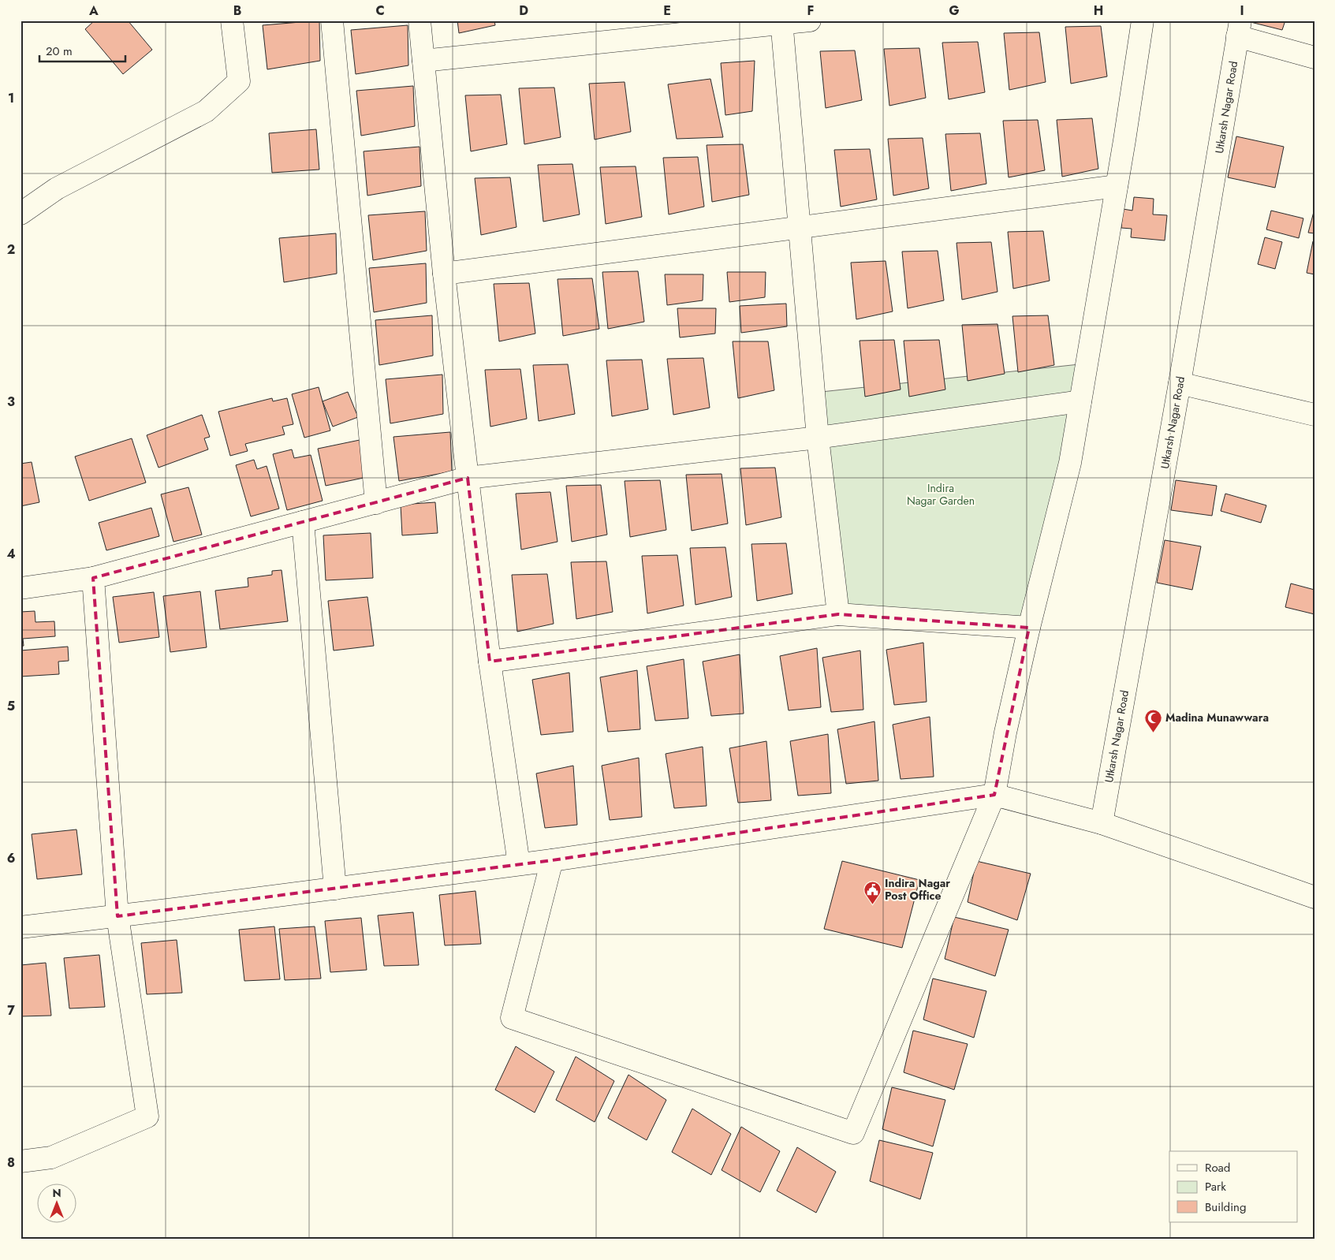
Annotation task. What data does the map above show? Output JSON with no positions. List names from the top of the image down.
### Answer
{
  "streets": {
    "street": ["Utkarsh Nagar Road"]
  },
  "parks": ["Indira Nagar Garden"],
  "places": {
    "mosque": ["Madina Munawwara"],
    "public building": ["Indira Nagar Post Office"]
  },
  "legend": ["Road", "Park", "Building"],
  "scale_bar": "20 m",
  "north": "top",
  "grid": {
    "columns": [
      "A",
      "B",
      "C",
      "D",
      "E",
      "F",
      "G",
      "H",
      "I"
    ],
    "rows": [
      "1",
      "2",
      "3",
      "4",
      "5",
      "6",
      "7",
      "8"
    ]
  }
}
